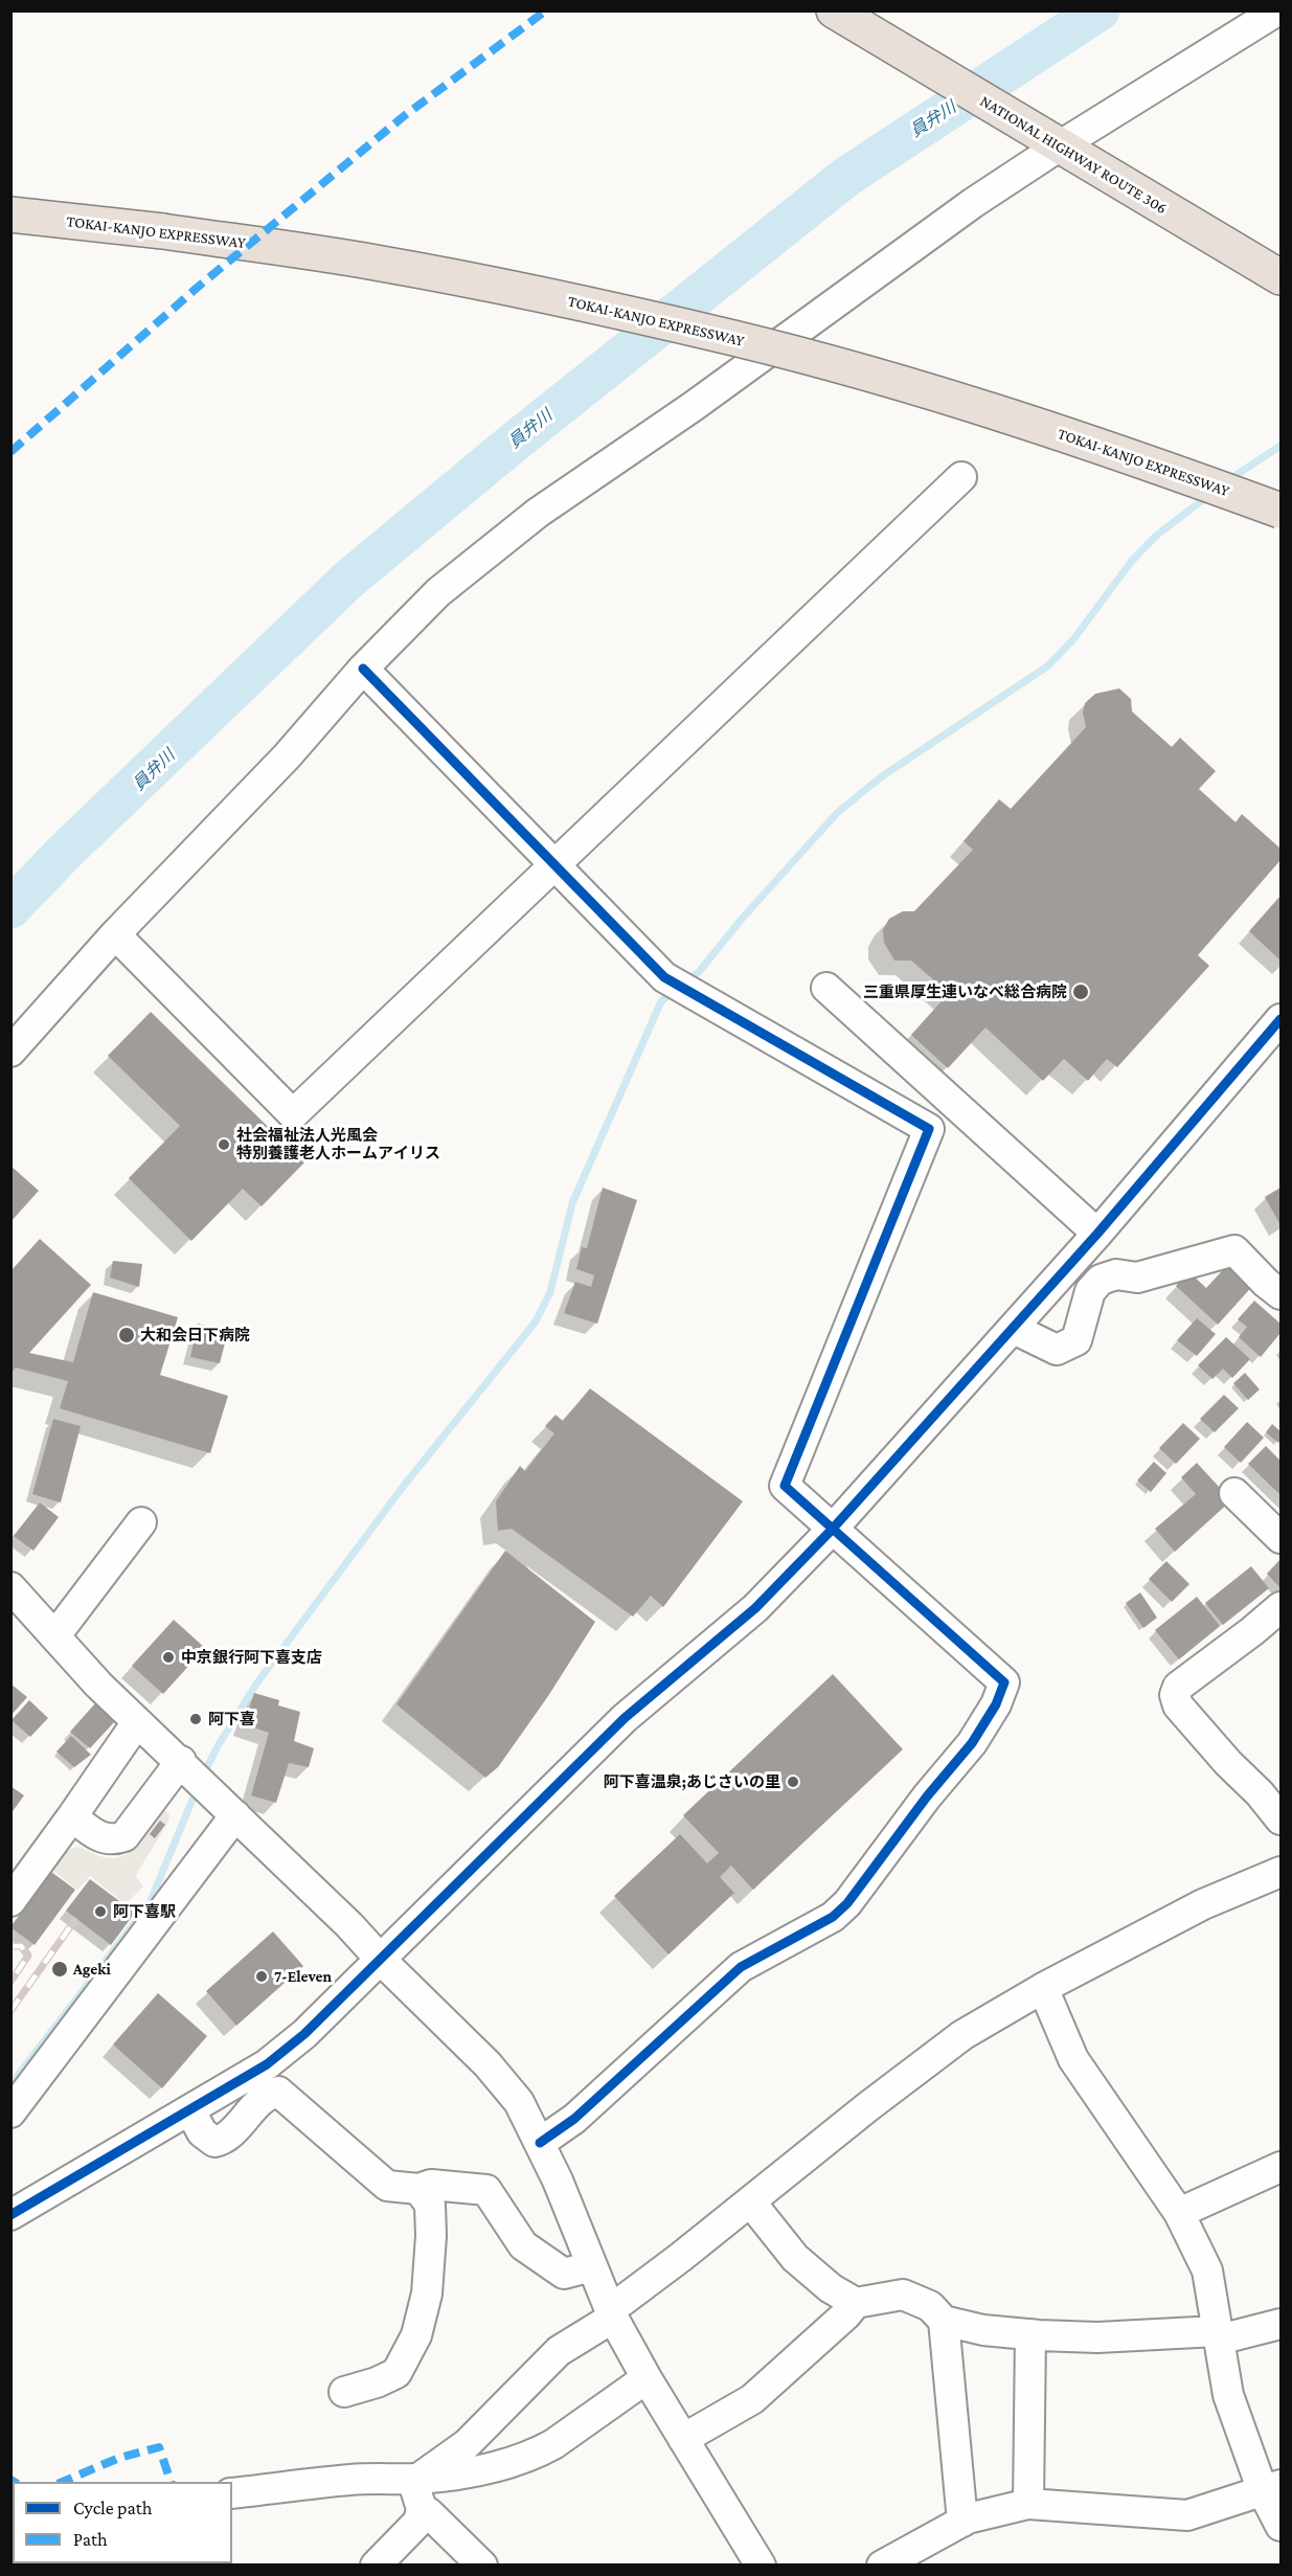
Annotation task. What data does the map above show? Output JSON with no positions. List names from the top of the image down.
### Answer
{
  "streets": {
    "highway": ["NATIONAL HIGHWAY ROUTE 306", "TOKAI-KANJO EXPRESSWAY"]
  },
  "water": ["員弁川"],
  "places": [
    "三重県厚生連いなべ総合病院",
    "社会福祉法人光風会 特別養護老人ホームアイリス",
    "大和会日下病院",
    "中京銀行阿下喜支店",
    "阿下喜",
    "阿下喜温泉;あじさいの里",
    "阿下喜駅",
    "Ageki",
    "7-Eleven"
  ],
  "legend": ["Cycle path", "Path"]
}
